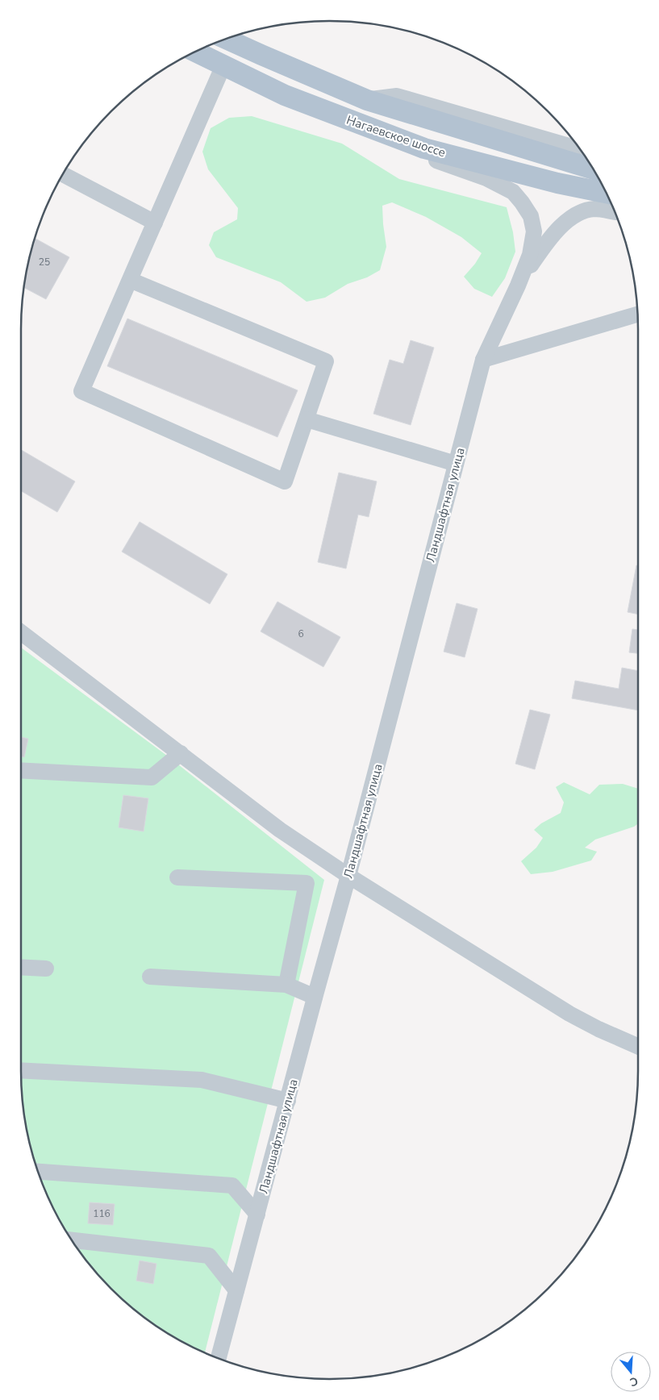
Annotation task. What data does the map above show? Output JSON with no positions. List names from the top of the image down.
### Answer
{
  "streets": {
    "main road": ["Нагаевское шоссе"],
    "street": ["Ландшафтная улица"]
  },
  "house_numbers": ["25", "6", "116"],
  "north": "bottom"
}
